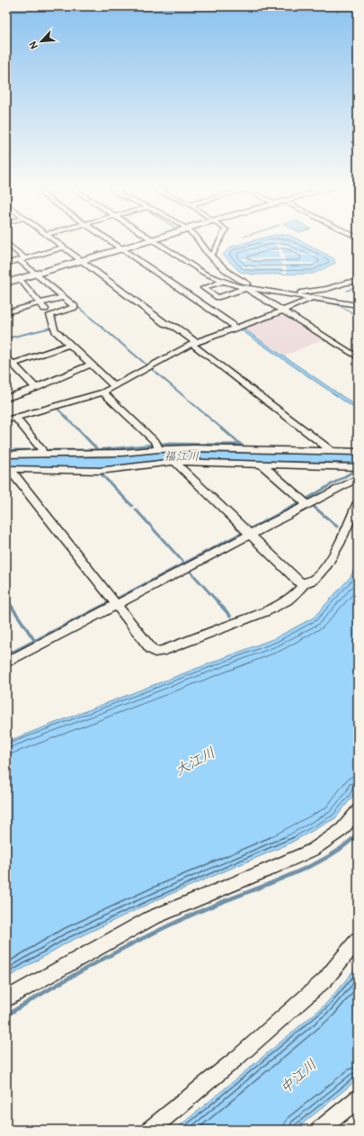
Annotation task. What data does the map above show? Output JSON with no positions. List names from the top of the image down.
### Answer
{
  "water": ["福江川", "大江川", "中江川"],
  "north": "bottom left"
}
